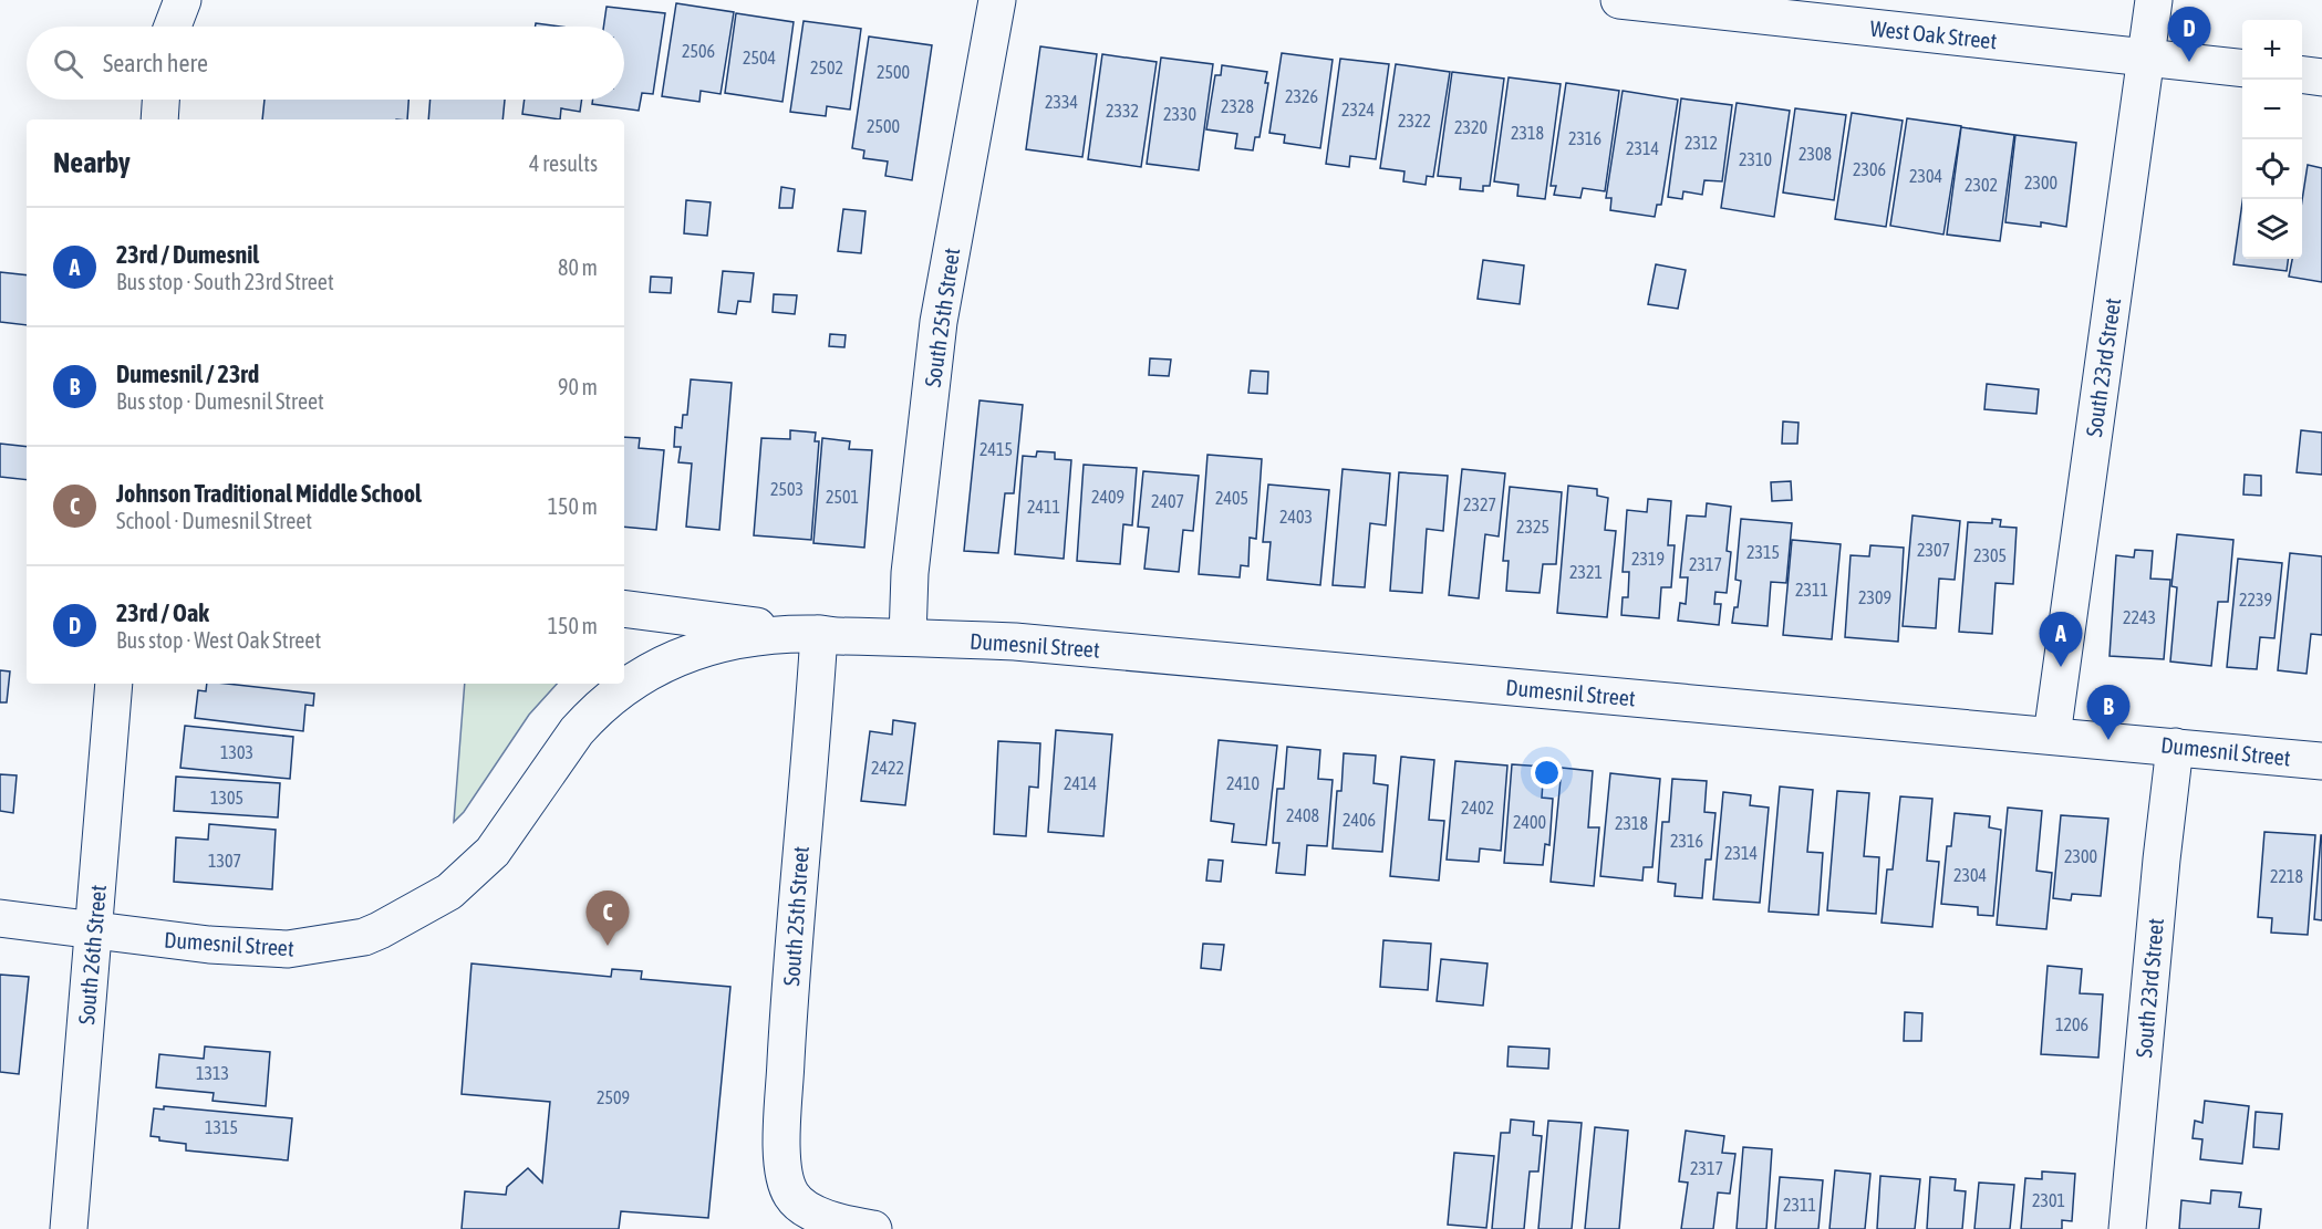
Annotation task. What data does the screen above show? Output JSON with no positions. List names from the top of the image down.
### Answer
{
  "streets": {
    "main road": [
      "West Oak Street",
      "South 25th Street",
      "South 23rd Street",
      "Dumesnil Street",
      "South 26th Street"
    ]
  },
  "crossings": [
    ["West Oak Street", "South 23rd Street"],
    ["South 25th Street", "Dumesnil Street"],
    ["South 23rd Street", "Dumesnil Street"],
    ["Dumesnil Street", "South 26th Street"]
  ],
  "house_numbers": [
    "2506",
    "2504",
    "2502",
    "2500",
    "2326",
    "2334",
    "2328",
    "2324",
    "2332",
    "2330",
    "2322",
    "2500",
    "2320",
    "2318",
    "2316",
    "2312",
    "2314",
    "2308",
    "2310",
    "2306",
    "2304",
    "2300",
    "2302",
    "2415",
    "2503",
    "2501",
    "2409",
    "2405",
    "2407",
    "2327",
    "2411",
    "2403",
    "2325",
    "2307",
    "2315",
    "2305",
    "2319",
    "2317",
    "2321",
    "2311",
    "2309",
    "2239",
    "2243",
    "1303",
    "2422",
    "2414",
    "2410",
    "1305",
    "2402",
    "2408",
    "2406",
    "2400",
    "2318",
    "2316",
    "2314",
    "2300",
    "1307",
    "2304",
    "2218",
    "1206",
    "1313",
    "2509",
    "1315",
    "2317",
    "2301",
    "2311"
  ],
  "page": {
    "pins": [
      "D",
      "A",
      "B",
      "C"
    ],
    "map_buttons": ["+", "−"],
    "search": "Search here",
    "heading": ["Nearby", "4 results"],
    "list": [
      {
        "mark": "A",
        "name": "23rd / Dumesnil",
        "note": "Bus stop · South 23rd Street",
        "value": "80 m"
      },
      {
        "mark": "B",
        "name": "Dumesnil / 23rd",
        "note": "Bus stop · Dumesnil Street",
        "value": "90 m"
      },
      {
        "mark": "C",
        "name": "Johnson Traditional Middle School",
        "note": "School · Dumesnil Street",
        "value": "150 m"
      },
      {
        "mark": "D",
        "name": "23rd / Oak",
        "note": "Bus stop · West Oak Street",
        "value": "150 m"
      }
    ]
  }
}
